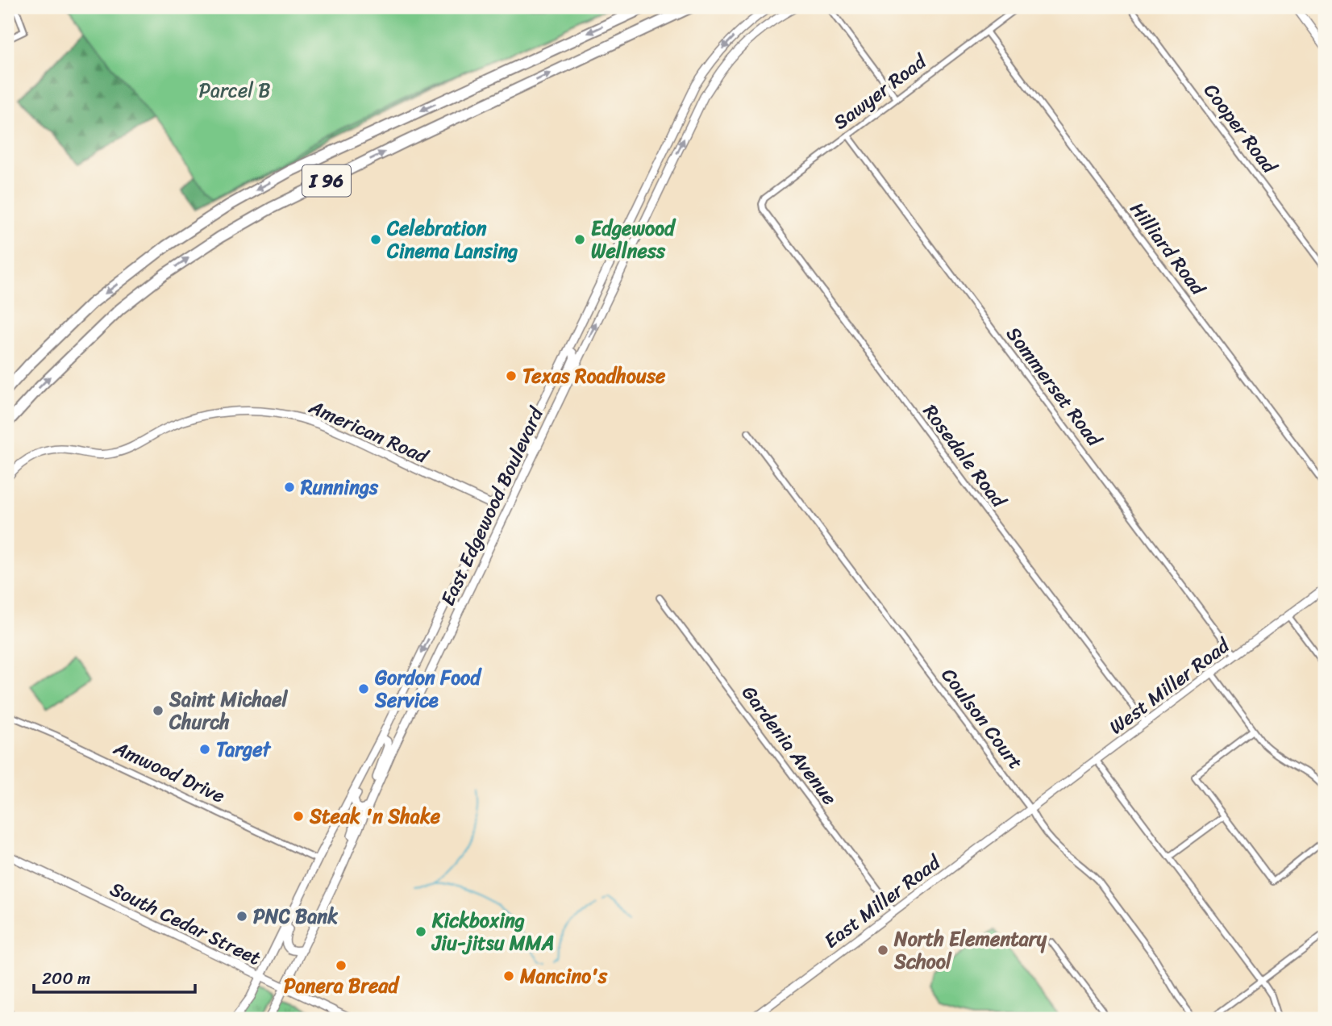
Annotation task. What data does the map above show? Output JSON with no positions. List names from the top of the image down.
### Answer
{
  "streets": {
    "highway": ["I 96"],
    "street": [
      "Sawyer Road",
      "Cooper Road",
      "Hilliard Road",
      "Sommerset Road",
      "American Road",
      "Rosedale Road",
      "East Edgewood Boulevard",
      "West Miller Road",
      "Coulson Court",
      "Gardenia Avenue",
      "Amwood Drive",
      "East Miller Road",
      "South Cedar Street"
    ]
  },
  "crossings": [
    ["Sawyer Road", "Hilliard Road"],
    ["Sawyer Road", "Sommerset Road"],
    ["Sawyer Road", "Rosedale Road"],
    ["Sommerset Road", "West Miller Road"],
    ["American Road", "East Edgewood Boulevard"],
    ["Rosedale Road", "West Miller Road"],
    ["East Edgewood Boulevard", "Amwood Drive"],
    ["East Edgewood Boulevard", "South Cedar Street"],
    ["West Miller Road", "Coulson Court"],
    ["West Miller Road", "East Miller Road"],
    ["Coulson Court", "East Miller Road"],
    ["Gardenia Avenue", "East Miller Road"]
  ],
  "parks": ["Parcel B"],
  "places": [
    "Celebration Cinema Lansing",
    "Edgewood Wellness",
    "Texas Roadhouse",
    "Runnings",
    "Gordon Food Service",
    "Saint Michael Church",
    "Target",
    "Steak 'n Shake",
    "PNC Bank",
    "Kickboxing Jiu-jitsu MMA",
    "North Elementary School",
    "Panera Bread",
    "Mancino's"
  ],
  "scale_bar": "200 m"
}
